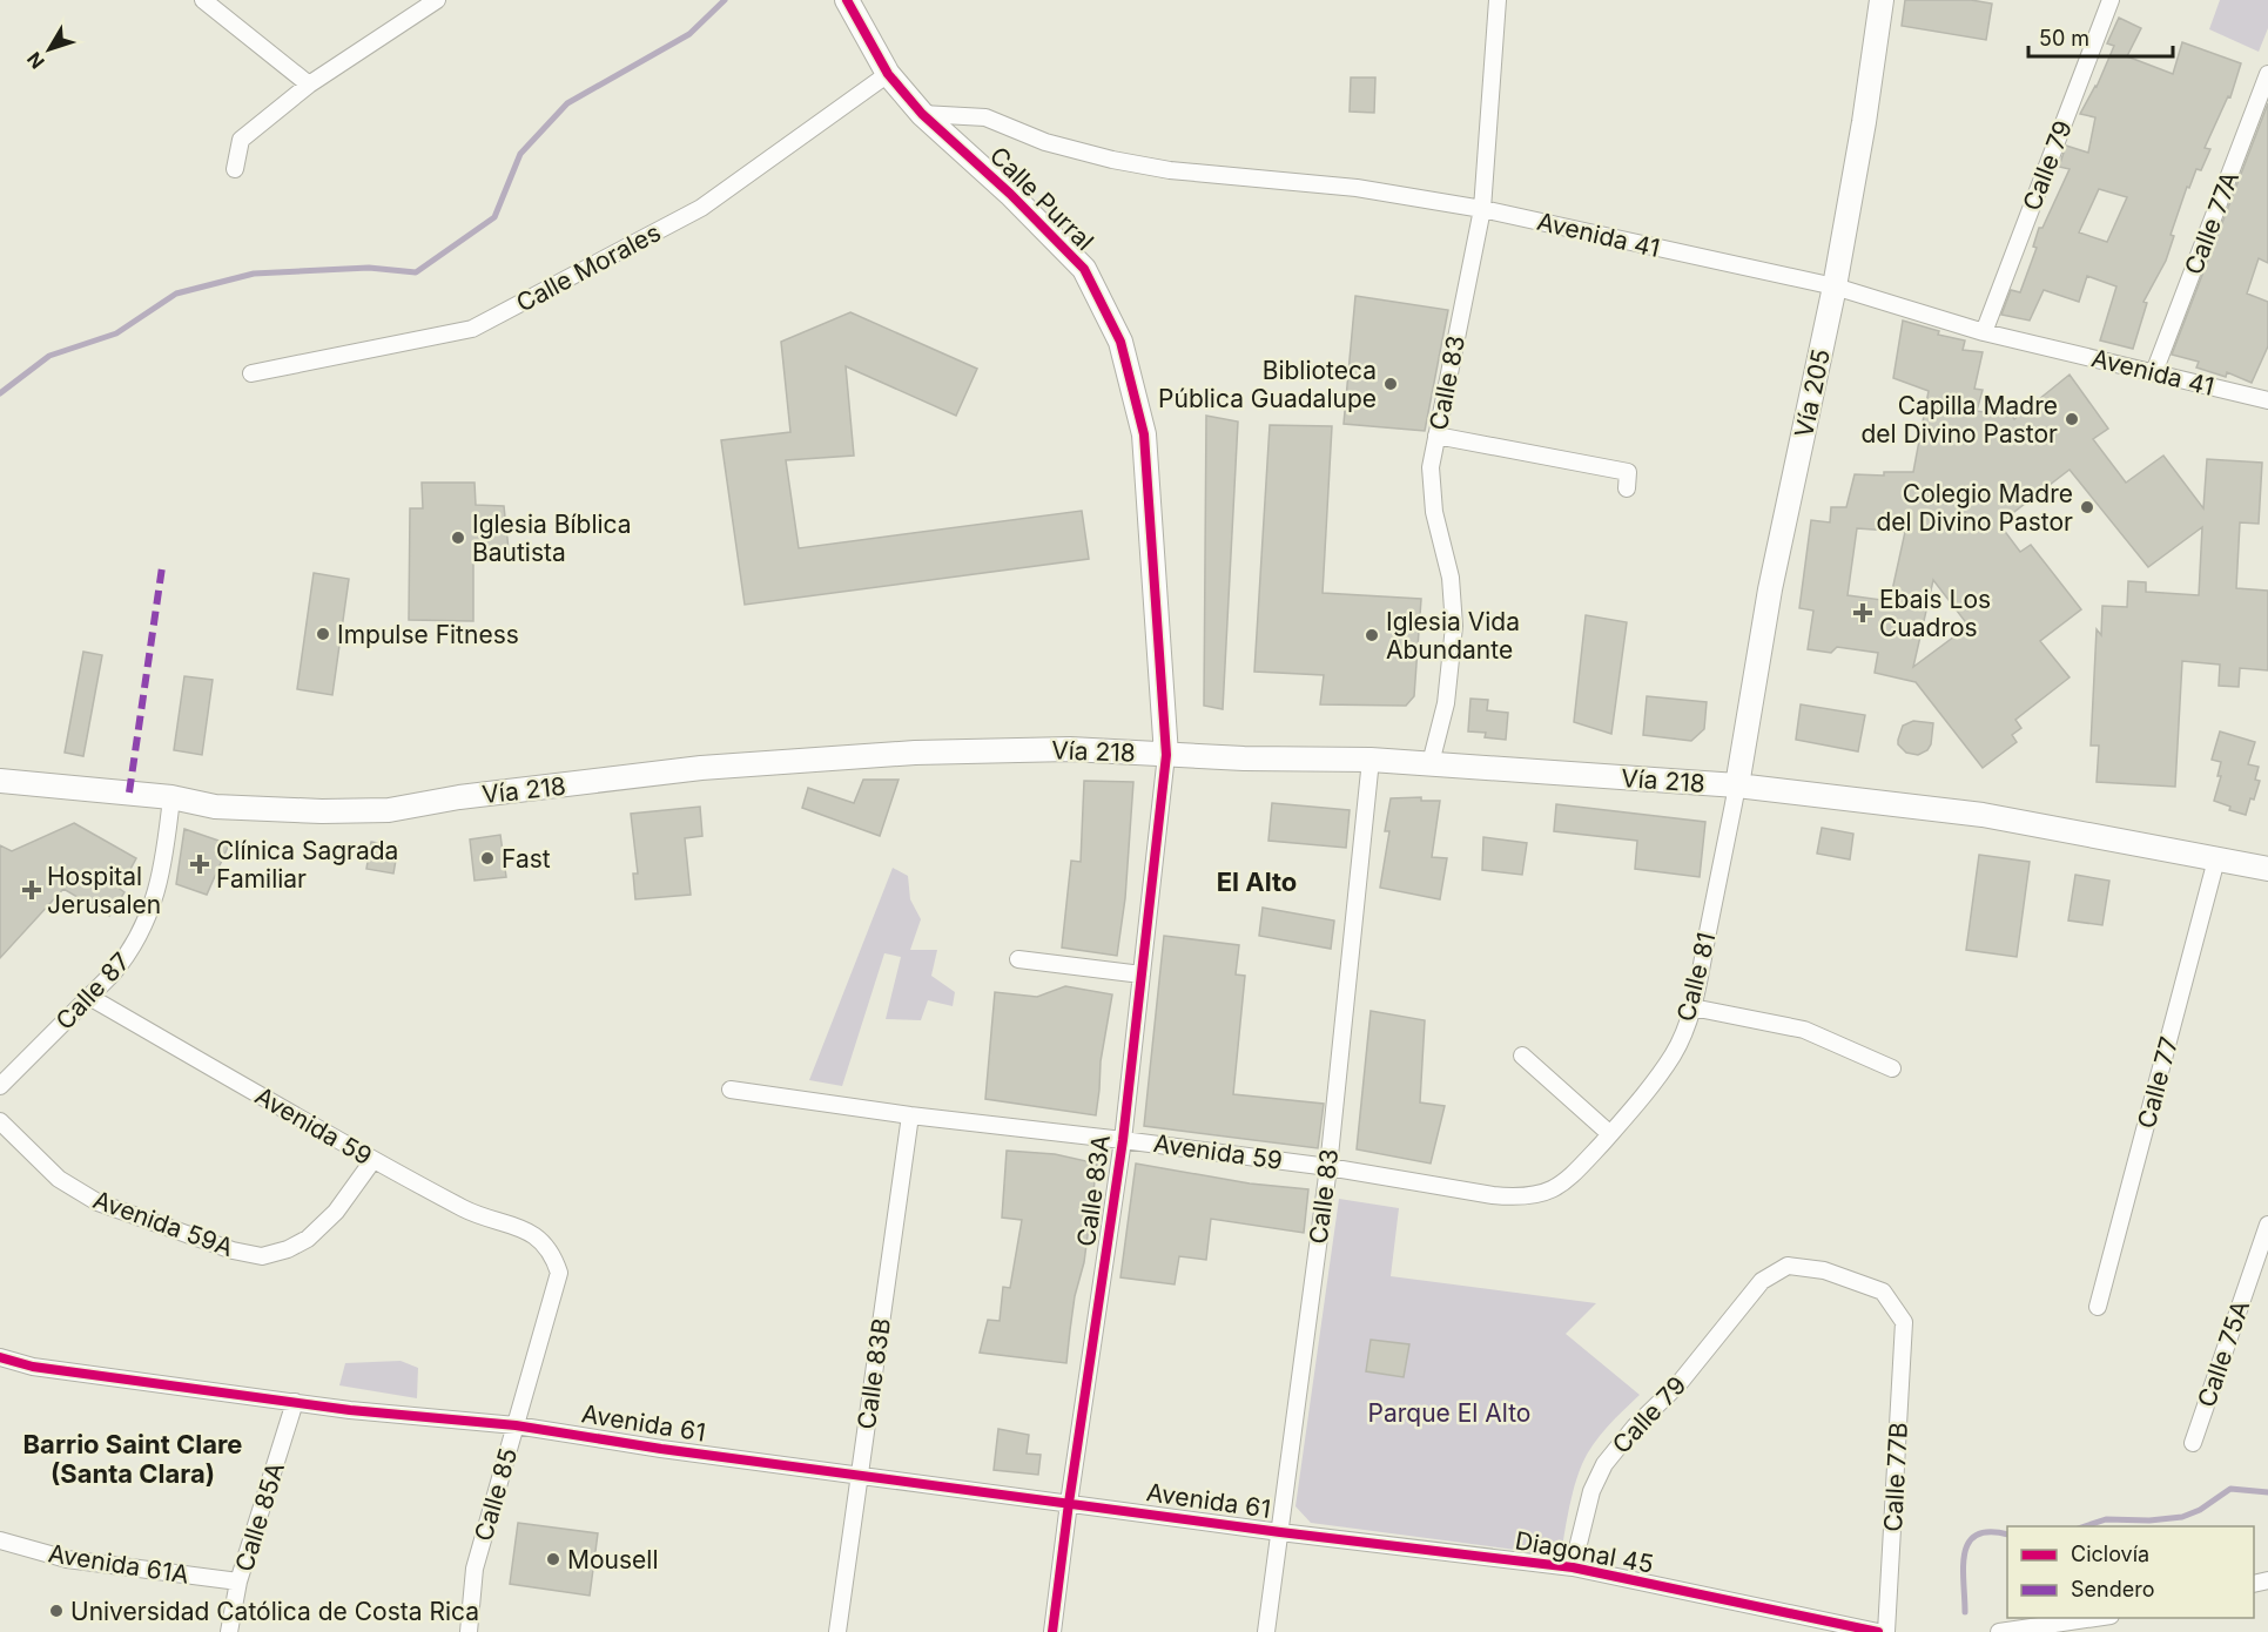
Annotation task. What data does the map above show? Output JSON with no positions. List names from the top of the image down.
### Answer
{
  "streets": {
    "main road": ["Calle Purral", "Vía 205", "Vía 218"],
    "street": [
      "Calle 79",
      "Calle 77A",
      "Avenida 41",
      "Calle Morales",
      "Calle 83",
      "Calle 81",
      "Calle 87",
      "Calle 77",
      "Avenida 59",
      "Calle 83A",
      "Avenida 59A",
      "Calle 75A",
      "Calle 83B",
      "Avenida 61",
      "Calle 77B",
      "Calle 85",
      "Calle 85A",
      "Diagonal 45",
      "Avenida 61A"
    ]
  },
  "crossings": [
    ["Calle 79", "Avenida 41"],
    ["Calle 79", "Calle 77B"],
    ["Calle 79", "Diagonal 45"],
    ["Calle Purral", "Avenida 41"],
    ["Calle Purral", "Calle Morales"],
    ["Calle Purral", "Vía 218"],
    ["Calle Purral", "Calle 83A"],
    ["Calle 77A", "Avenida 41"],
    ["Avenida 41", "Calle 83"],
    ["Avenida 41", "Vía 205"],
    ["Calle 83", "Vía 218"],
    ["Calle 83", "Avenida 59"],
    ["Calle 83", "Avenida 61"],
    ["Calle 83", "Diagonal 45"],
    ["Vía 205", "Vía 218"],
    ["Vía 205", "Calle 81"],
    ["Vía 218", "Calle 81"],
    ["Vía 218", "Calle 87"],
    ["Vía 218", "Calle 77"],
    ["Vía 218", "Calle 83A"],
    ["Calle 81", "Avenida 59"],
    ["Calle 87", "Avenida 59"],
    ["Avenida 59", "Calle 83A"],
    ["Avenida 59", "Avenida 59A"],
    ["Avenida 59", "Calle 83B"],
    ["Avenida 59", "Calle 85"],
    ["Calle 83A", "Avenida 61"],
    ["Calle 83B", "Avenida 61"],
    ["Avenida 61", "Calle 85"],
    ["Avenida 61", "Calle 85A"],
    ["Avenida 61", "Diagonal 45"],
    ["Calle 85A", "Avenida 61A"]
  ],
  "districts": ["El Alto", "Barrio Saint Clare (Santa Clara)"],
  "parks": ["Parque El Alto"],
  "places": {
    "other": [
      "Biblioteca Pública Guadalupe",
      "Capilla Madre del Divino Pastor",
      "Colegio Madre del Divino Pastor",
      "Iglesia Bíblica Bautista",
      "Impulse Fitness",
      "Iglesia Vida Abundante",
      "Fast",
      "Mousell",
      "Universidad Católica de Costa Rica"
    ],
    "health": ["Ebais Los Cuadros", "Clínica Sagrada Familiar", "Hospital Jerusalen"]
  },
  "legend": ["Ciclovía", "Sendero"],
  "scale_bar": "50 m",
  "north": "bottom left"
}
